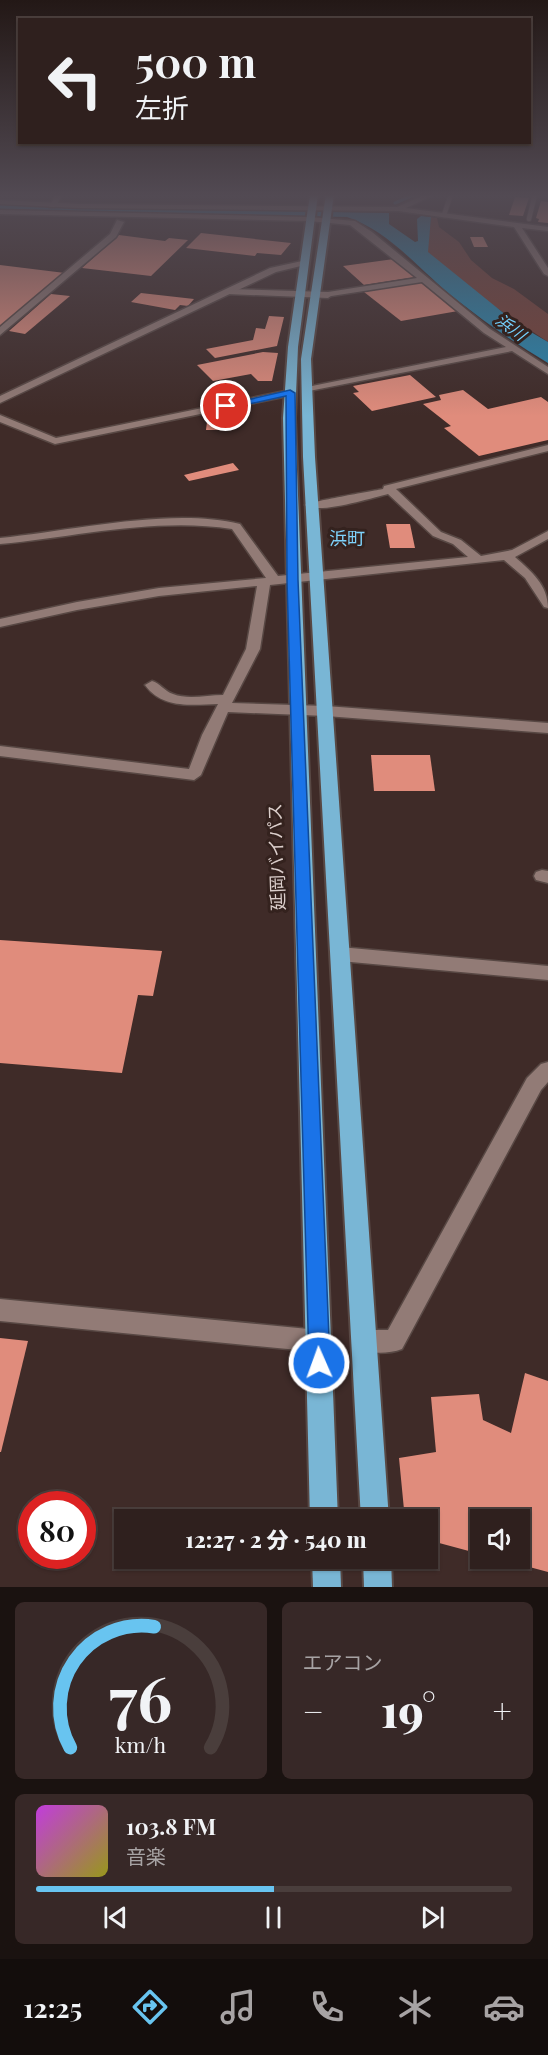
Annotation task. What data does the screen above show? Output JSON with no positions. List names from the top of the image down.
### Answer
{
  "streets": {
    "highway": ["延岡バイパス"]
  },
  "districts": ["浜町"],
  "water": ["浜川"],
  "page": {
    "turn": ["500 m", "左折"],
    "limit": "80",
    "trip": "12:27 · 2 分 · 540 m",
    "tile": "エアコン",
    "heat": ["−", "19°", "+"],
    "song": ["103.8 FM", "音楽"],
    "tabs": "12:25",
    "gauge": ["76", "km/h"]
  }
}
